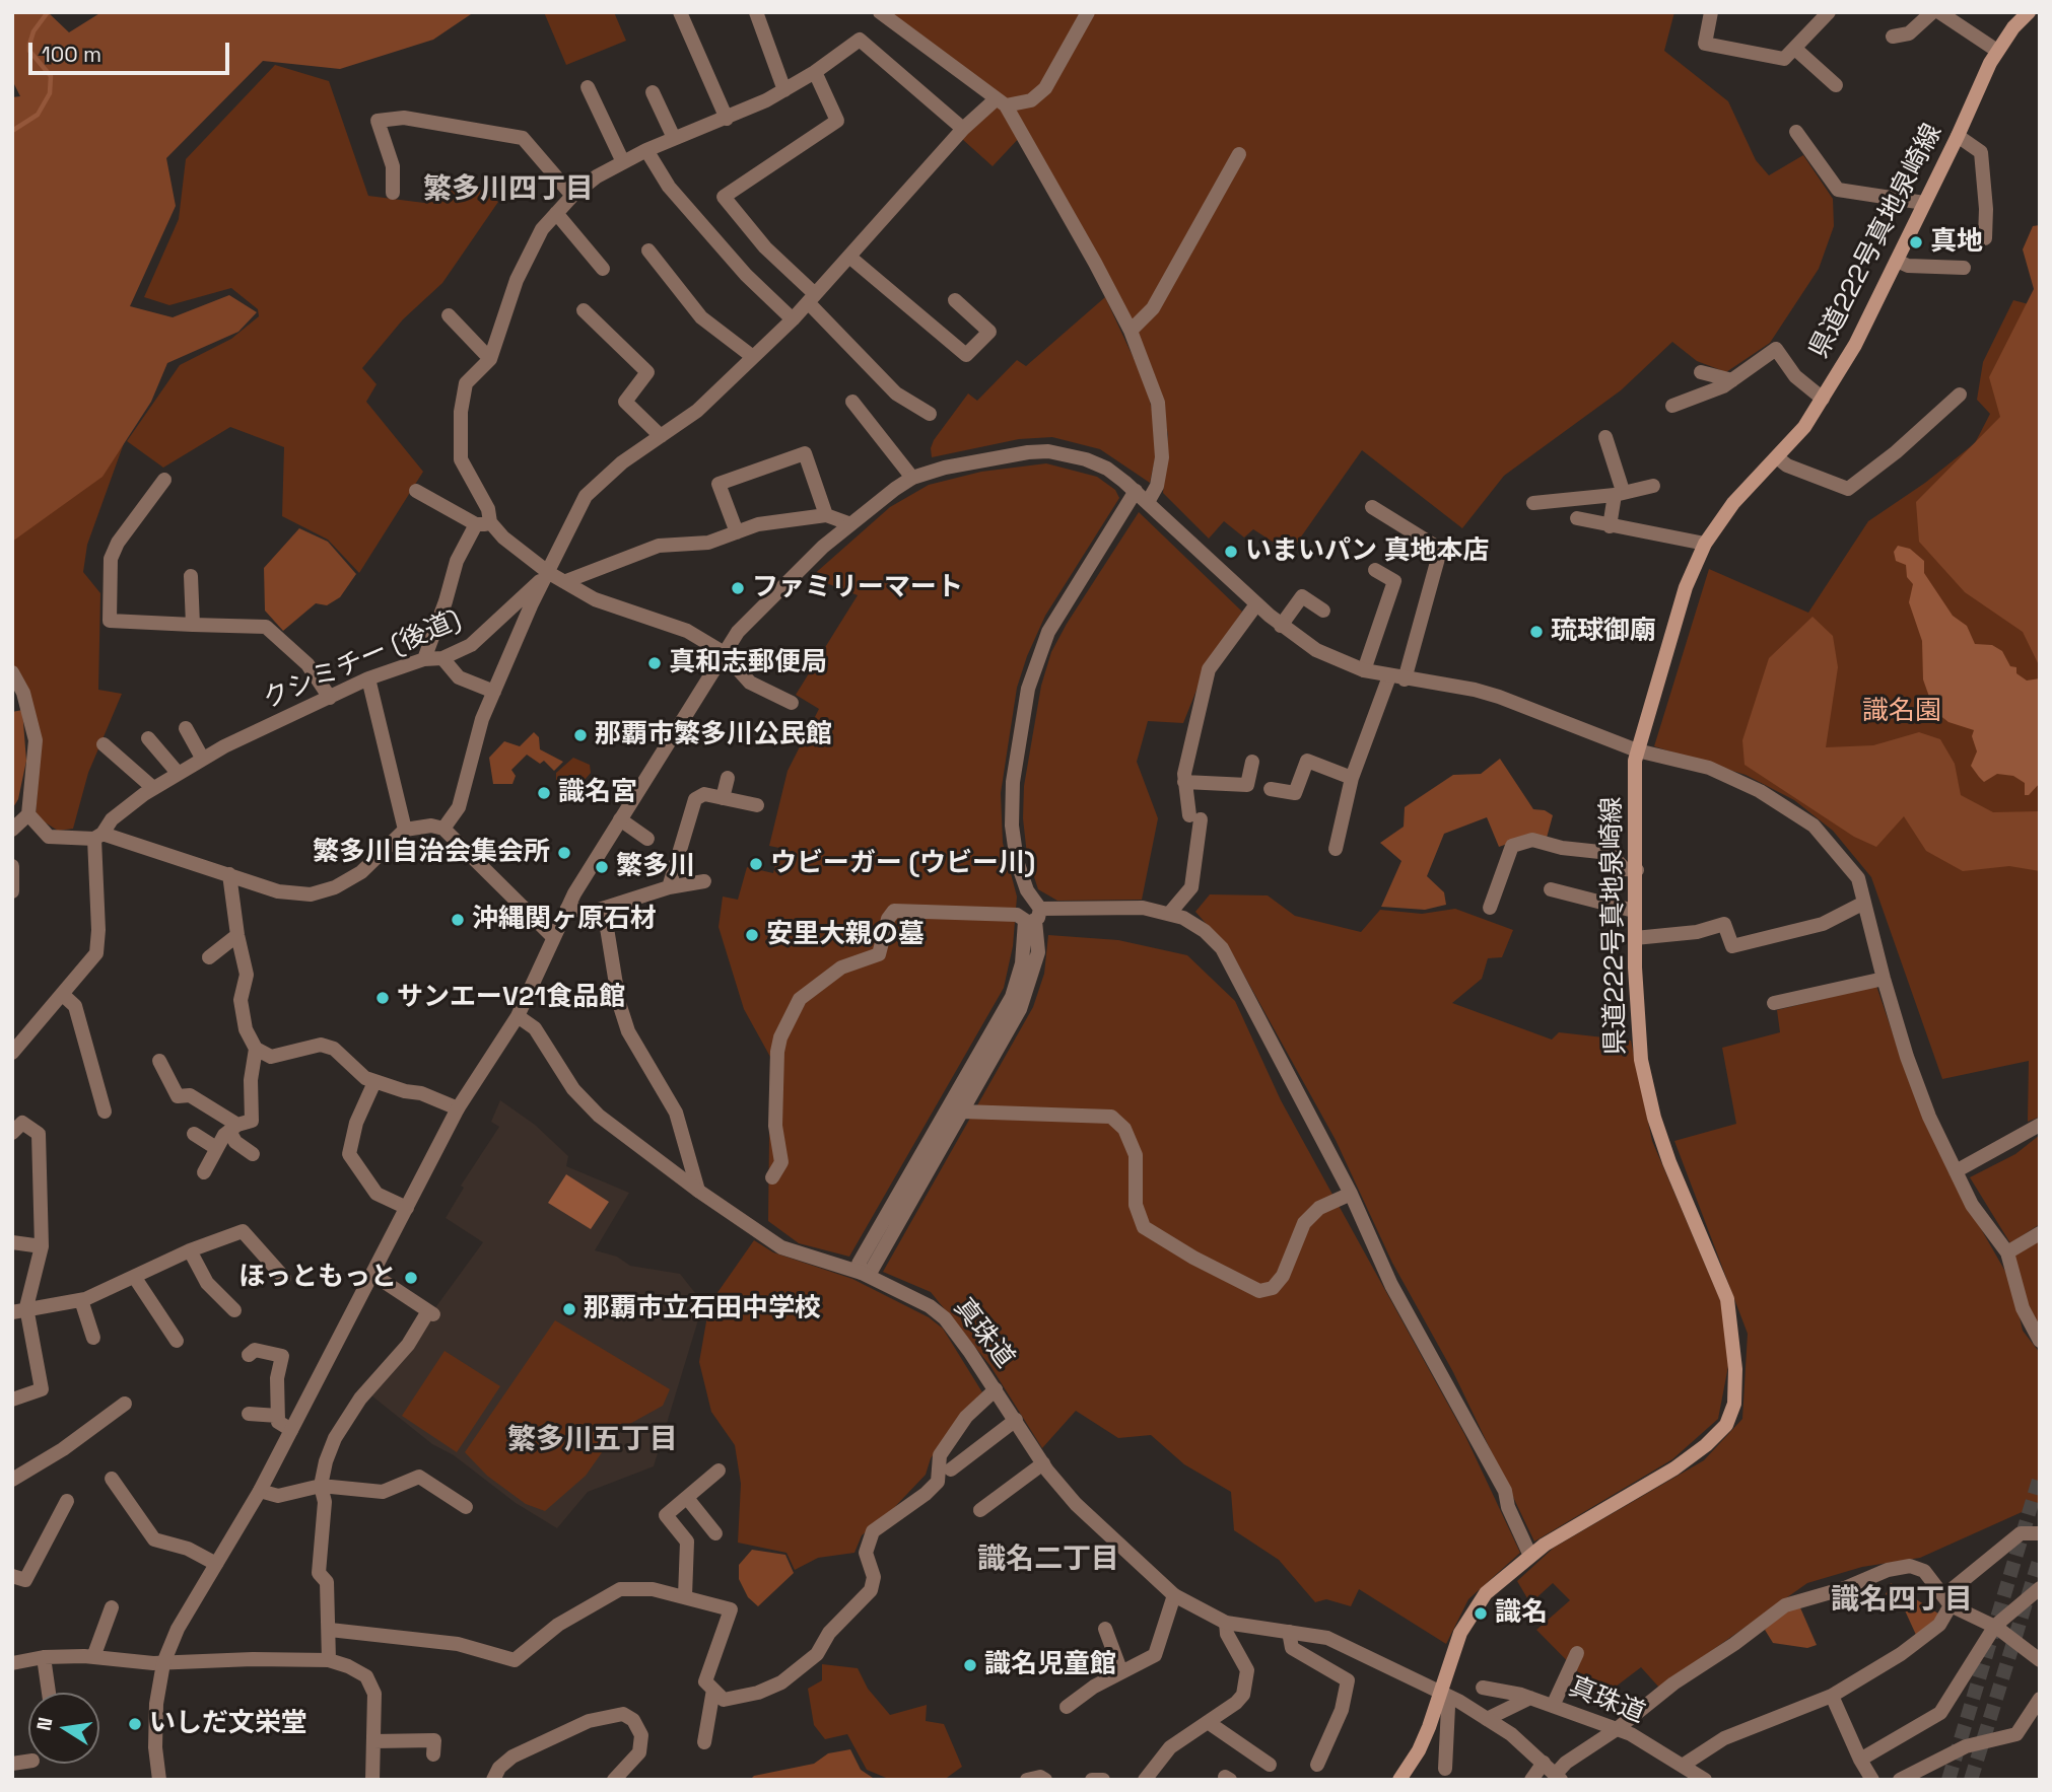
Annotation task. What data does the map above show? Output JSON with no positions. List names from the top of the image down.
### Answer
{
  "streets": {
    "main road": ["県道222号真地泉崎線"],
    "street": ["クシミチー (後道)", "真珠道"]
  },
  "crossings": [
    ["県道222号真地泉崎線", "真珠道"]
  ],
  "districts": [
    "繁多川四丁目",
    "繁多川五丁目",
    "識名二丁目",
    "識名四丁目"
  ],
  "parks": ["識名園"],
  "places": [
    "真地",
    "いまいパン 真地本店",
    "ファミリーマート",
    "琉球御廟",
    "真和志郵便局",
    "那覇市繁多川公民館",
    "識名宮",
    "繁多川自治会集会所",
    "ウビーガー (ウビー川)",
    "繁多川",
    "沖縄関ヶ原石材",
    "安里大親の墓",
    "サンエーV21食品館",
    "ほっともっと",
    "那覇市立石田中学校",
    "識名",
    "識名児童館",
    "いしだ文栄堂"
  ],
  "scale_bar": "100 m",
  "north": "left"
}
